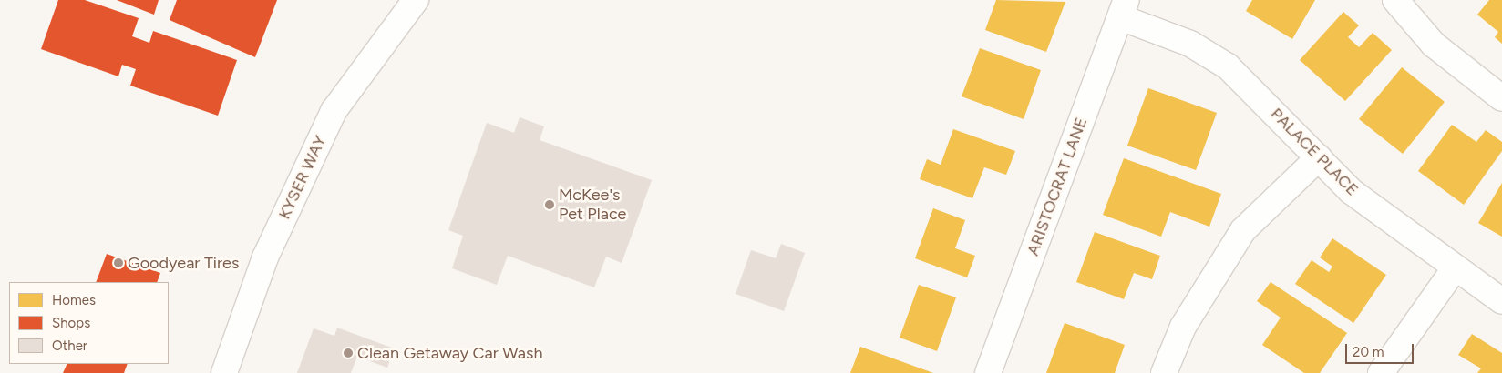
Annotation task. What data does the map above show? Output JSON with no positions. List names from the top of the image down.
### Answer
{
  "streets": {
    "street": ["PALACE PLACE", "KYSER WAY", "ARISTOCRAT LANE"]
  },
  "crossings": [
    ["PALACE PLACE", "ARISTOCRAT LANE"]
  ],
  "places": ["McKee's Pet Place", "Goodyear Tires", "Clean Getaway Car Wash"],
  "legend": ["Homes", "Shops", "Other"],
  "scale_bar": "20 m"
}
